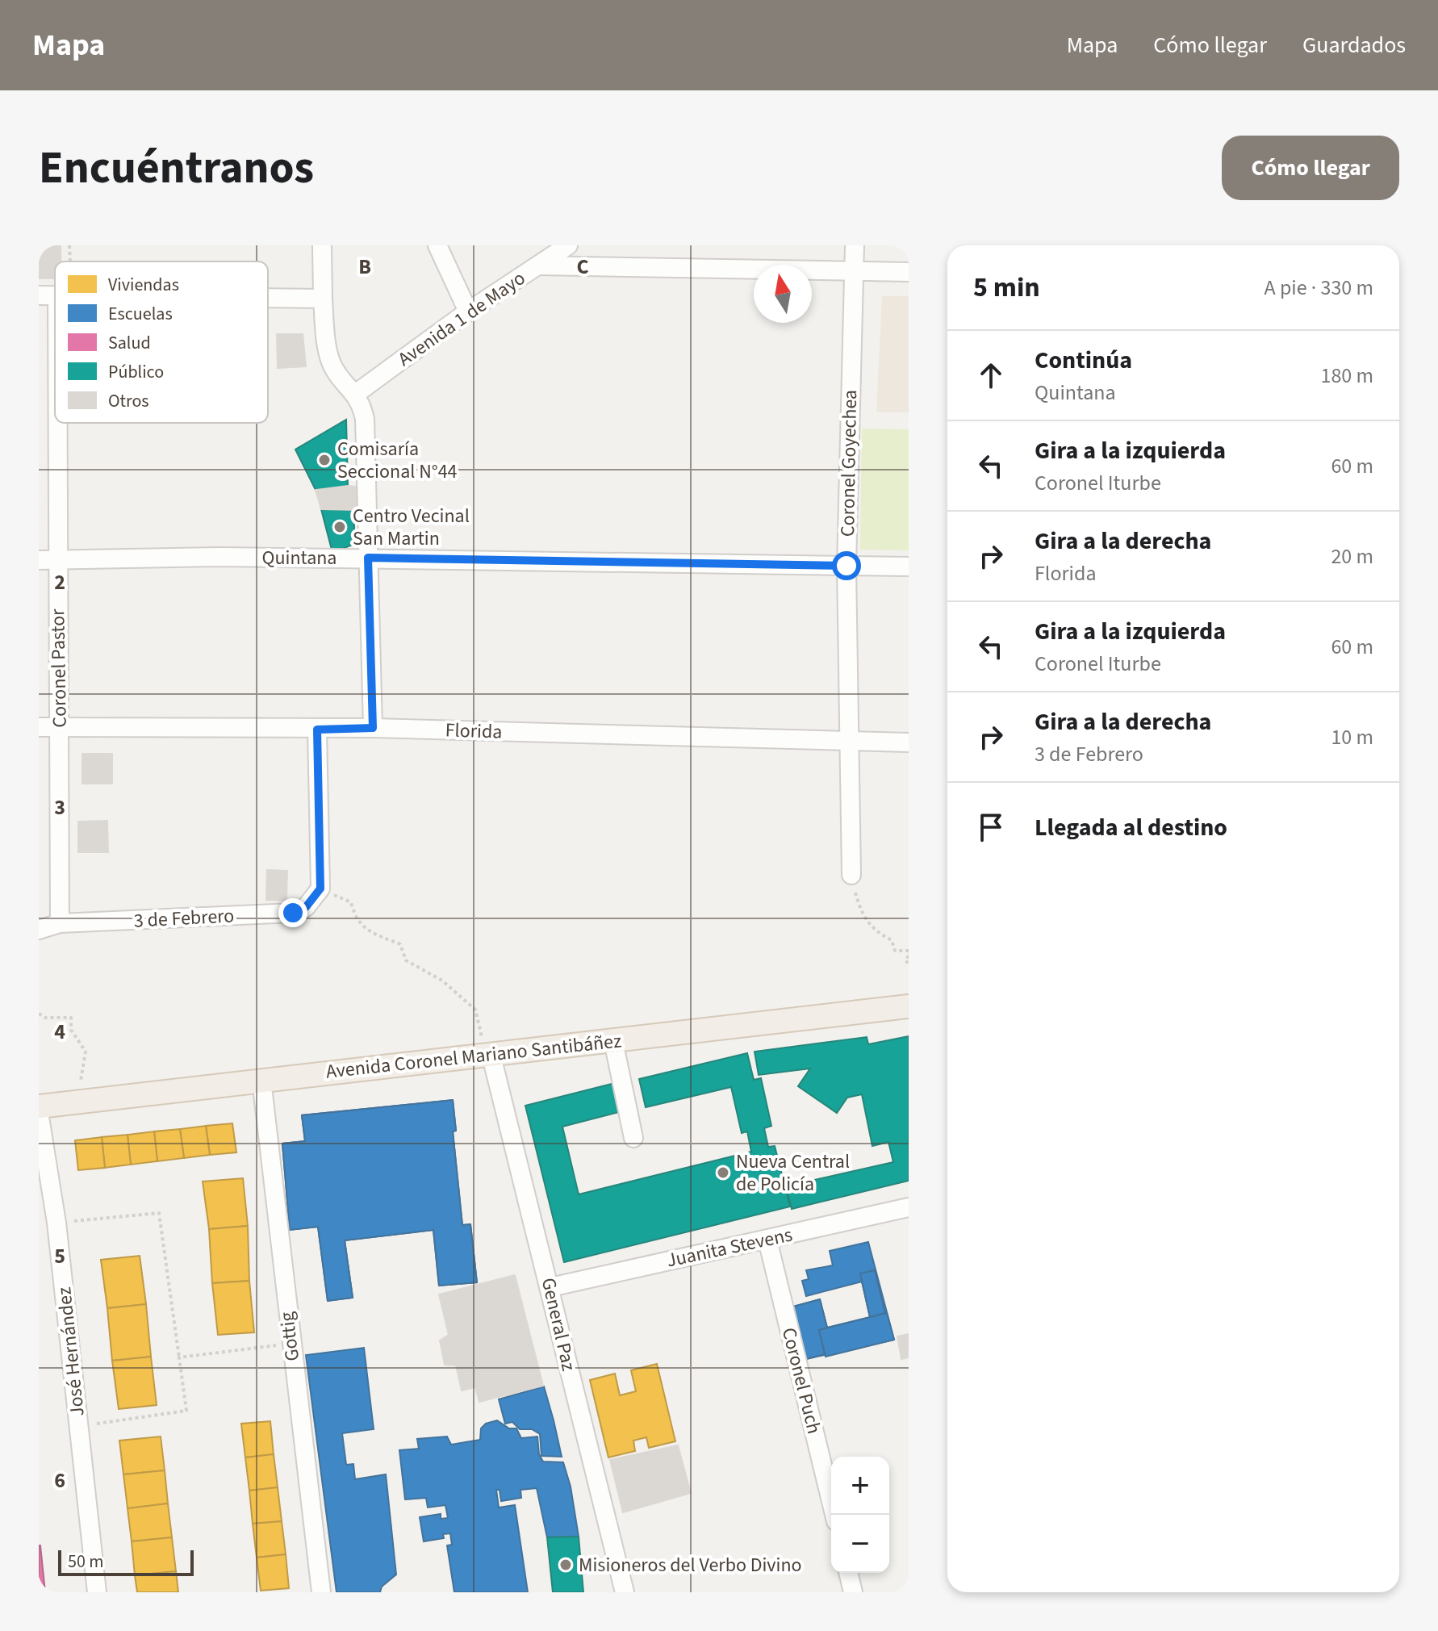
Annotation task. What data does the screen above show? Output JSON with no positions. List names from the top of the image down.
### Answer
{
  "streets": {
    "main road": ["Avenida Coronel Mariano Santibáñez"],
    "street": [
      "Avenida 1 de Mayo",
      "Coronel Goyechea",
      "Quintana",
      "Coronel Pastor",
      "Florida",
      "3 de Febrero",
      "Juanita Stevens",
      "General Paz",
      "Gottig",
      "José Hernández",
      "Coronel Puch"
    ]
  },
  "crossings": [
    ["Coronel Goyechea", "Quintana"],
    ["Coronel Goyechea", "Florida"],
    ["Quintana", "Coronel Pastor"],
    ["Coronel Pastor", "Florida"],
    ["Coronel Pastor", "3 de Febrero"],
    ["Florida", "3 de Febrero"],
    ["Avenida Coronel Mariano Santibáñez", "General Paz"],
    ["Avenida Coronel Mariano Santibáñez", "Gottig"],
    ["Juanita Stevens", "General Paz"],
    ["Juanita Stevens", "Coronel Puch"]
  ],
  "places": [
    "Comisaría Seccional N°44",
    "Centro Vecinal San Martin",
    "Nueva Central de Policía",
    "Misioneros del Verbo Divino"
  ],
  "legend": [
    "Viviendas",
    "Escuelas",
    "Salud",
    "Público",
    "Otros"
  ],
  "scale_bar": "50 m",
  "north": "top",
  "page": {
    "header": "Mapa",
    "nav": ["Mapa", "Cómo llegar", "Guardados"],
    "buttons": "Cómo llegar",
    "title": "Encuéntranos",
    "heading": ["5 min", "A pie · 330 m"],
    "list": [
      ["Continúa", "Quintana", "180 m"],
      ["Gira a la izquierda", "Coronel Iturbe", "60 m"],
      ["Gira a la derecha", "Florida", "20 m"],
      ["Gira a la izquierda", "Coronel Iturbe", "60 m"],
      ["Gira a la derecha", "3 de Febrero", "10 m"],
      "Llegada al destino"
    ],
    "map_buttons": ["+", "−"],
    "scale": "50 m"
  },
  "grid": {
    "columns": ["B", "C"],
    "rows": [
      "2",
      "3",
      "4",
      "5",
      "6"
    ]
  }
}
